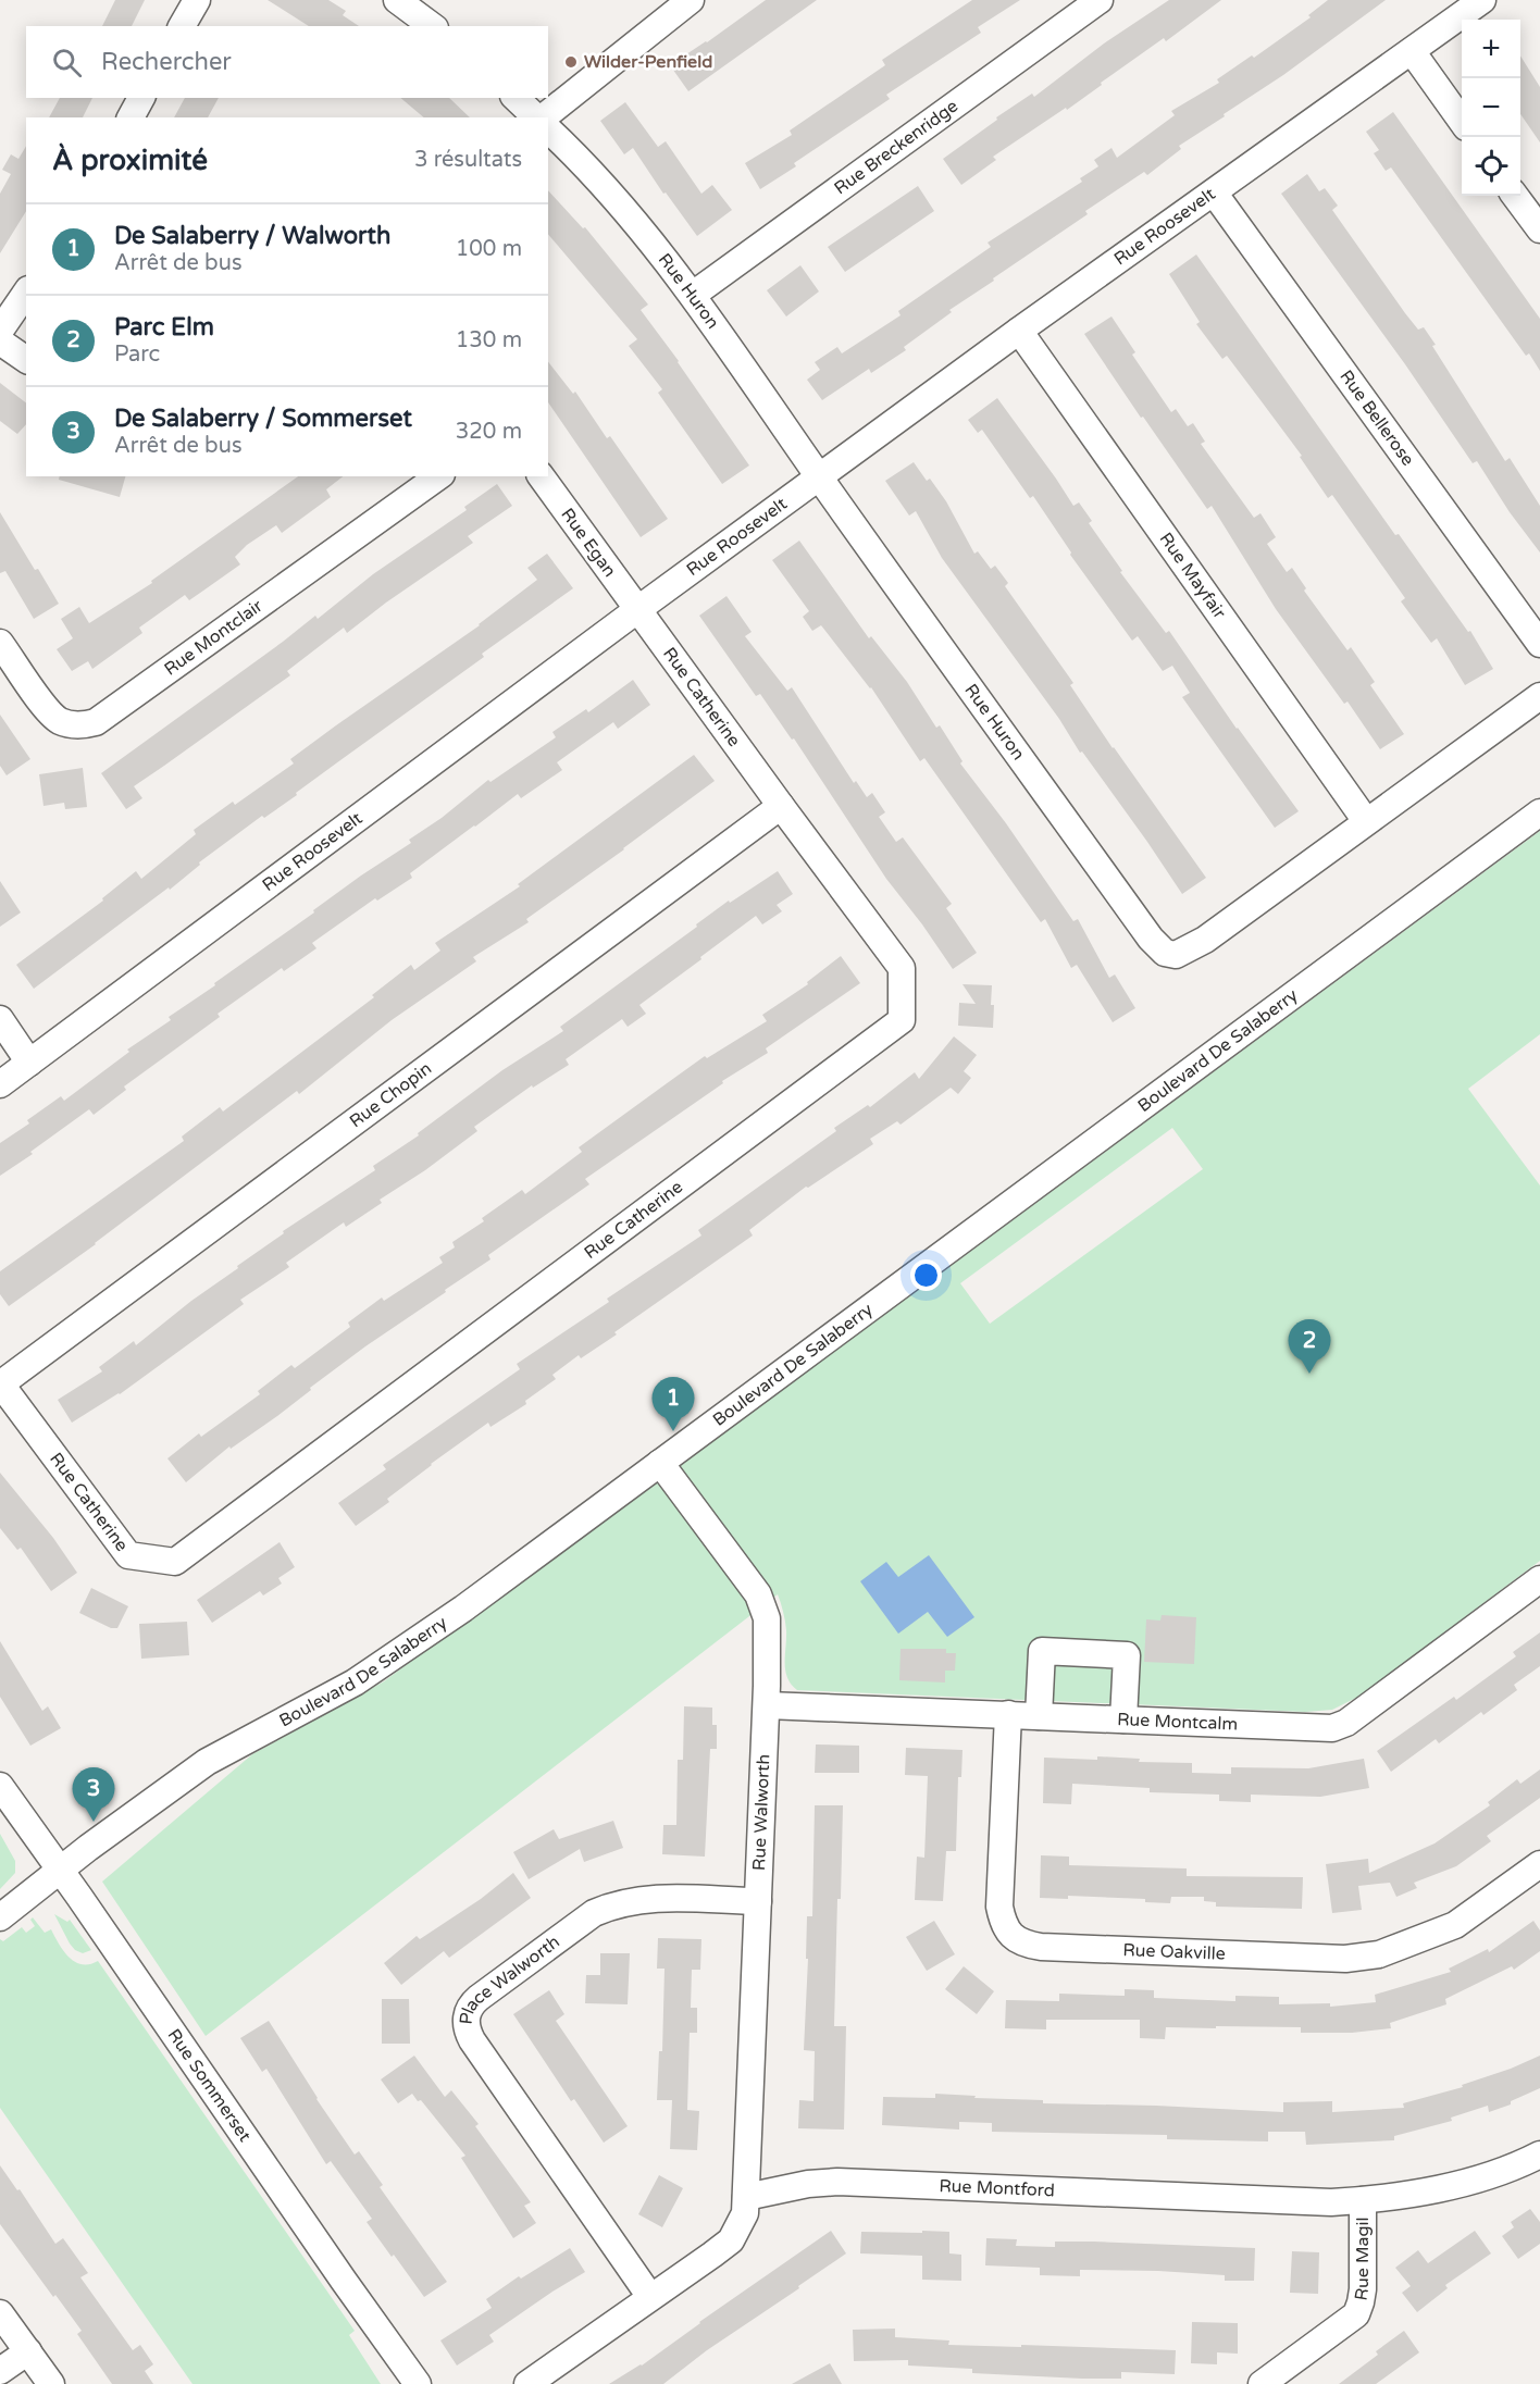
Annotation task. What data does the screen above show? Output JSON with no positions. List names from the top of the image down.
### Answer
{
  "streets": {
    "street": [
      "Rue Breckenridge",
      "Rue Roosevelt",
      "Rue Huron",
      "Rue Bellerose",
      "Rue Egan",
      "Rue Mayfair",
      "Rue Montclair",
      "Rue Catherine",
      "Boulevard De Salaberry",
      "Rue Chopin",
      "Rue Montcalm",
      "Rue Walworth",
      "Rue Oakville",
      "Place Walworth",
      "Rue Sommerset",
      "Rue Montford",
      "Rue Magil"
    ]
  },
  "crossings": [
    ["Rue Breckenridge", "Rue Huron"],
    ["Rue Roosevelt", "Rue Huron"],
    ["Rue Roosevelt", "Rue Bellerose"],
    ["Rue Roosevelt", "Rue Egan"],
    ["Rue Roosevelt", "Rue Mayfair"],
    ["Rue Roosevelt", "Rue Catherine"],
    ["Rue Huron", "Rue Mayfair"],
    ["Rue Egan", "Rue Catherine"],
    ["Rue Catherine", "Rue Chopin"],
    ["Boulevard De Salaberry", "Rue Walworth"],
    ["Boulevard De Salaberry", "Rue Sommerset"],
    ["Rue Montcalm", "Rue Walworth"],
    ["Rue Montcalm", "Rue Oakville"],
    ["Rue Walworth", "Place Walworth"],
    ["Rue Walworth", "Rue Montford"],
    ["Rue Montford", "Rue Magil"]
  ],
  "places": ["Wilder-Penfield"],
  "page": {
    "map_buttons": ["+", "−"],
    "search": "Rechercher",
    "heading": ["À proximité", "3 résultats"],
    "list": [
      {
        "mark": "1",
        "name": "De Salaberry / Walworth",
        "note": "Arrêt de bus",
        "value": "100 m"
      },
      {
        "mark": "2",
        "name": "Parc Elm",
        "note": "Parc",
        "value": "130 m"
      },
      {
        "mark": "3",
        "name": "De Salaberry / Sommerset",
        "note": "Arrêt de bus",
        "value": "320 m"
      }
    ],
    "pins": ["2", "1", "3"]
  }
}
